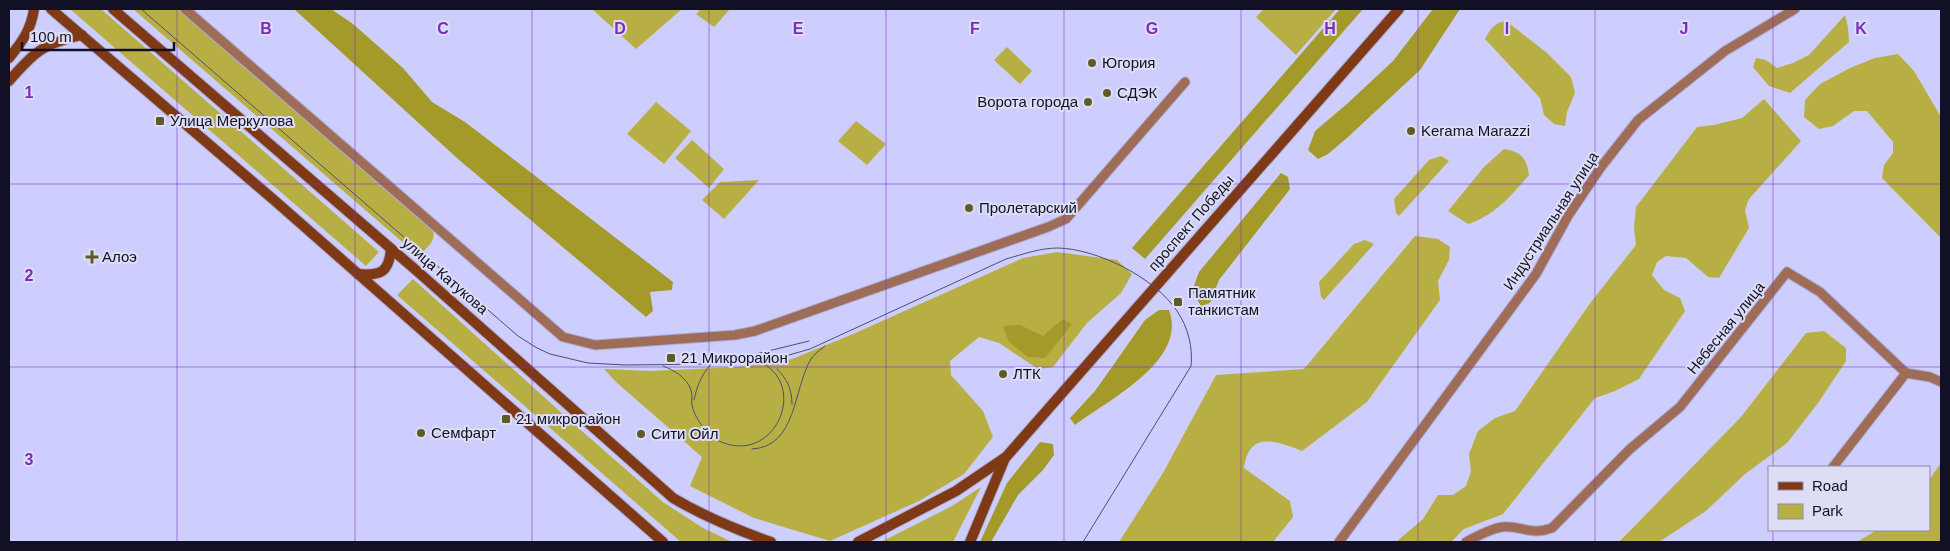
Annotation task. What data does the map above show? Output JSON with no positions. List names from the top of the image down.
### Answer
{
  "streets": {
    "main road": ["проспект Победы", "улица Катукова"],
    "street": ["Индустриальная улица", "Небесная улица"]
  },
  "places": {
    "other": [
      "Югория",
      "СДЭК",
      "Ворота города",
      "Kerama Marazzi",
      "Пролетарский",
      "ЛТК",
      "Семфарт",
      "Сити Ойл"
    ],
    "transit": [
      "Улица Меркулова",
      "Памятник танкистам",
      "21 Микрорайон",
      "21 микрорайон"
    ],
    "health": ["Алоэ"]
  },
  "legend": ["Road", "Park"],
  "scale_bar": "100 m",
  "grid": {
    "columns": [
      "B",
      "C",
      "D",
      "E",
      "F",
      "G",
      "H",
      "I",
      "J",
      "K"
    ],
    "rows": ["1", "2", "3"]
  }
}
